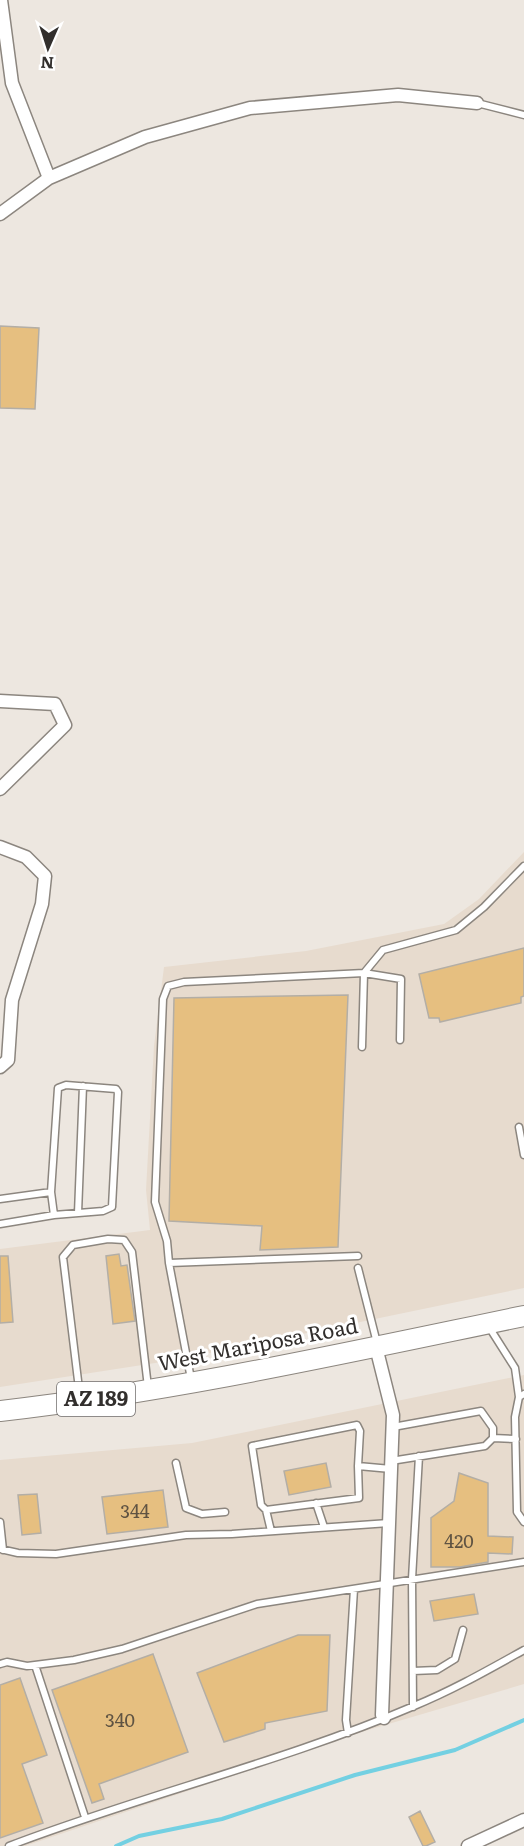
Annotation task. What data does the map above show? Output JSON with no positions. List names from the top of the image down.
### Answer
{
  "streets": {
    "main road": ["West Mariposa Road", "AZ 189"]
  },
  "house_numbers": ["344", "420", "340"],
  "north": "bottom"
}
